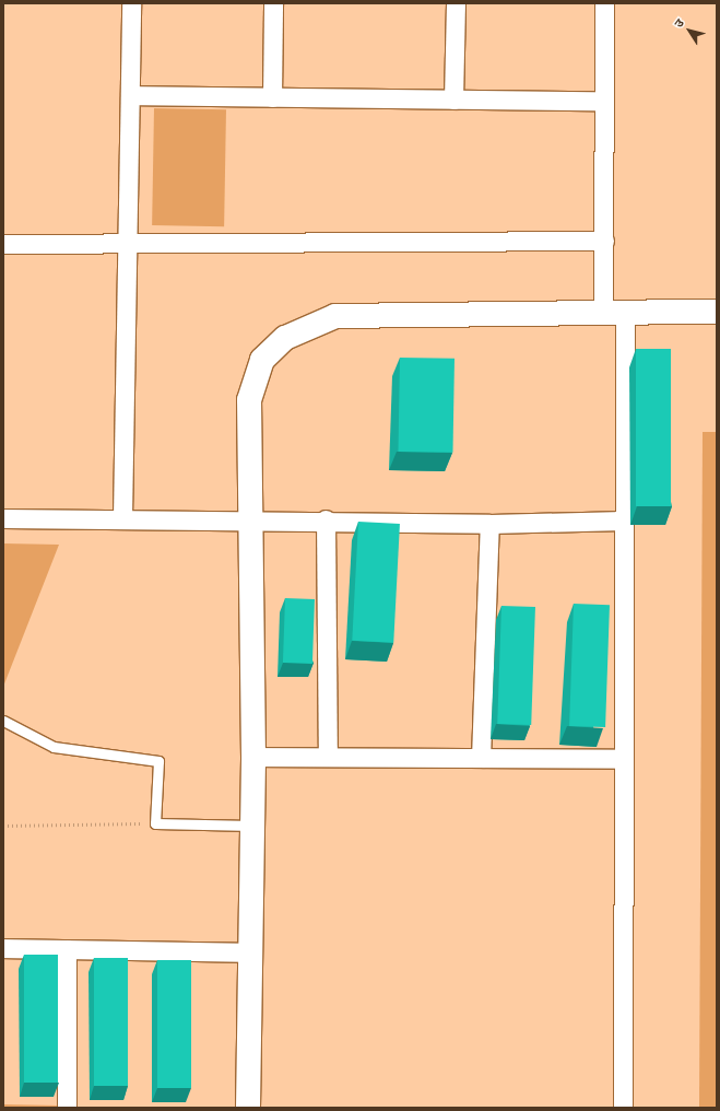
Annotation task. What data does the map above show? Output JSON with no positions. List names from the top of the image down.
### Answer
{
  "north": "top left"
}
